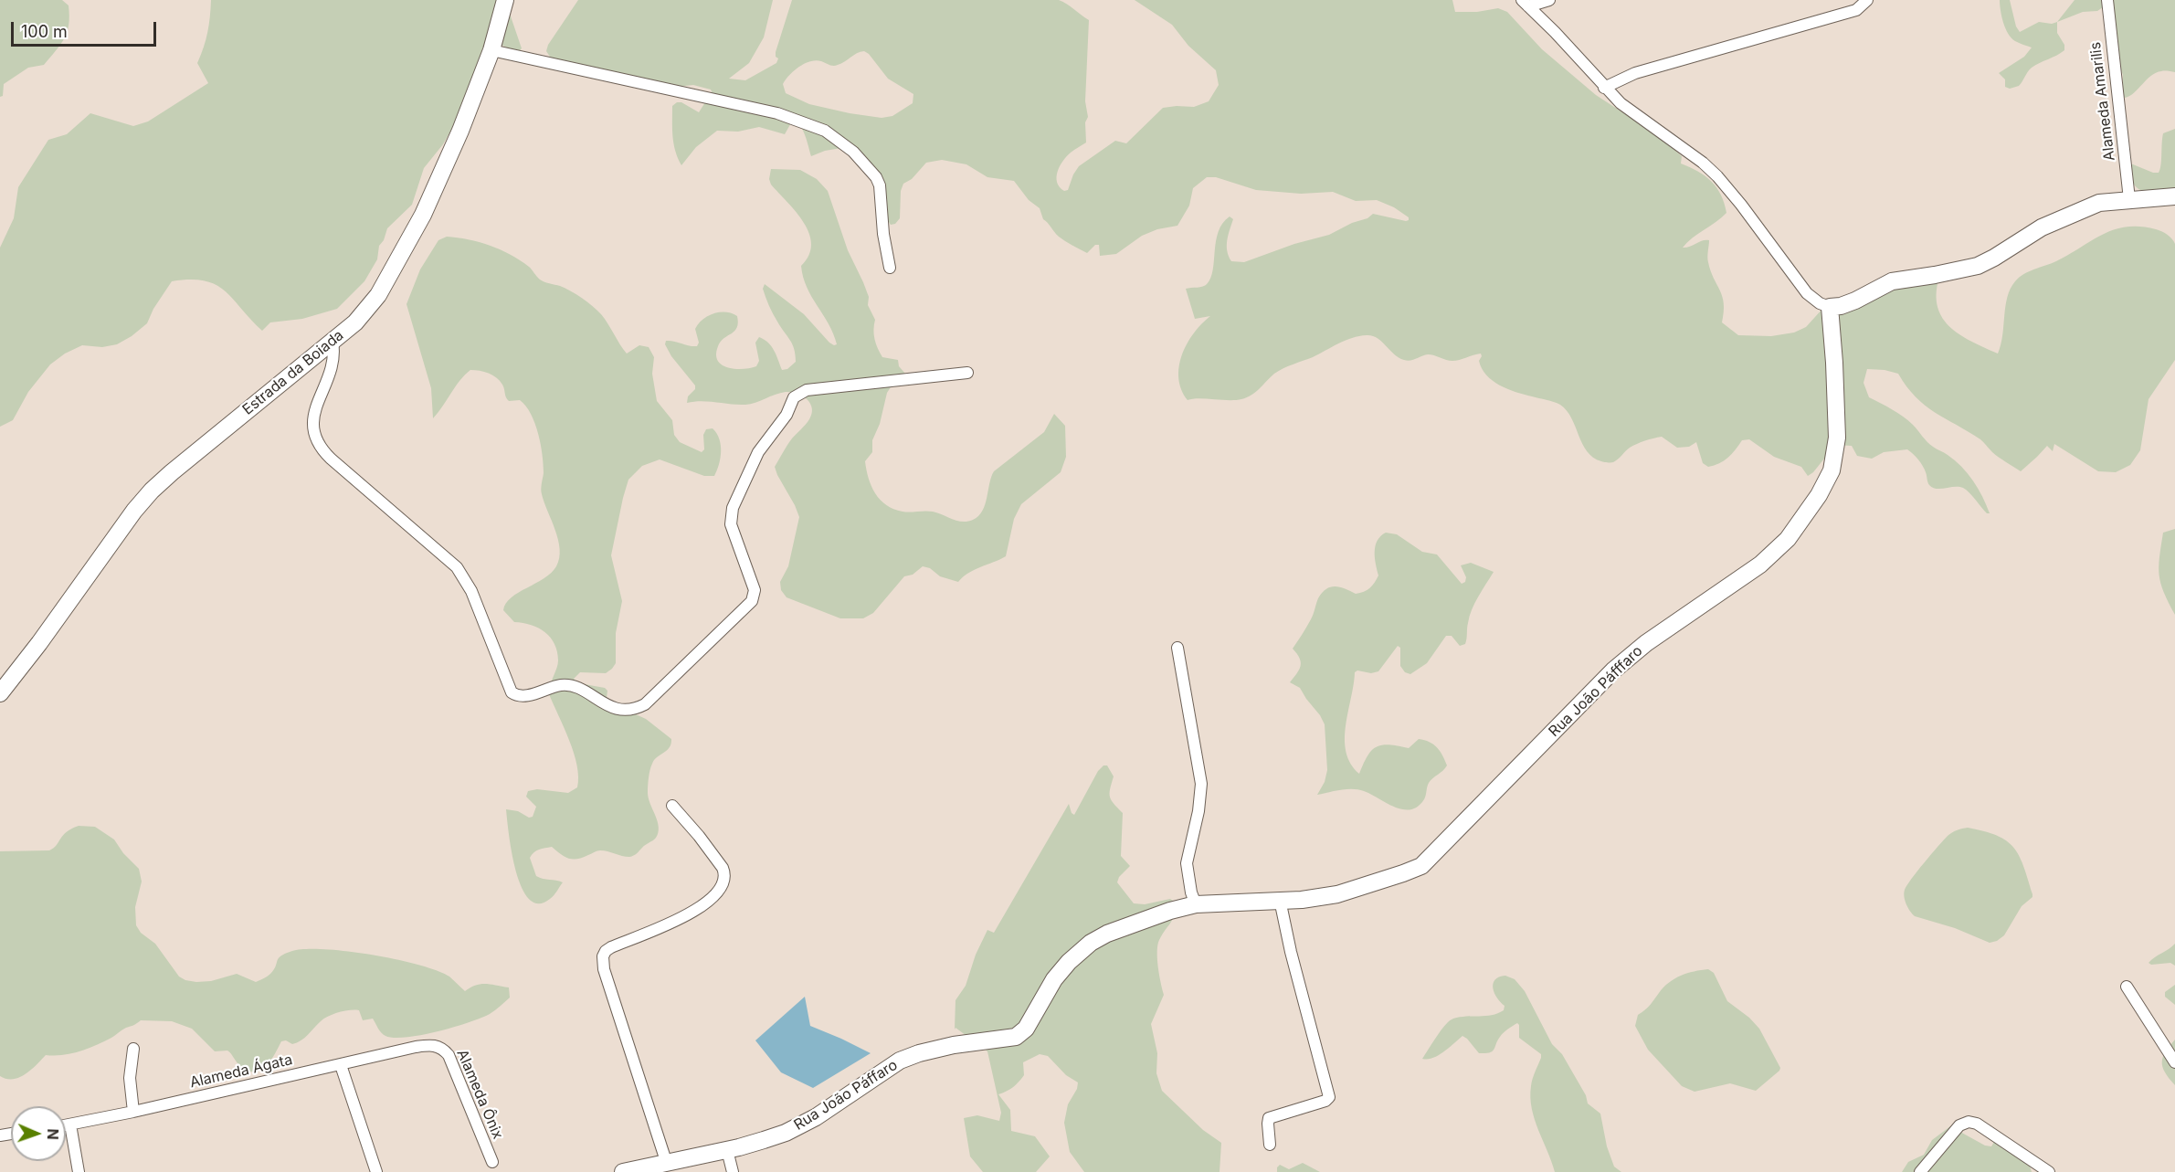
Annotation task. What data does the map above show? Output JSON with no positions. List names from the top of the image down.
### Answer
{
  "streets": {
    "street": [
      "Alameda Amarilis",
      "Estrada da Boiada",
      "Rua João Páfffaro",
      "Alameda Ágata",
      "Alameda Ônix",
      "Rua João Páffaro"
    ]
  },
  "crossings": [
    ["Rua João Páfffaro", "Rua João Páffaro"],
    ["Alameda Ágata", "Alameda Ônix"]
  ],
  "scale_bar": "100 m",
  "north": "right"
}
